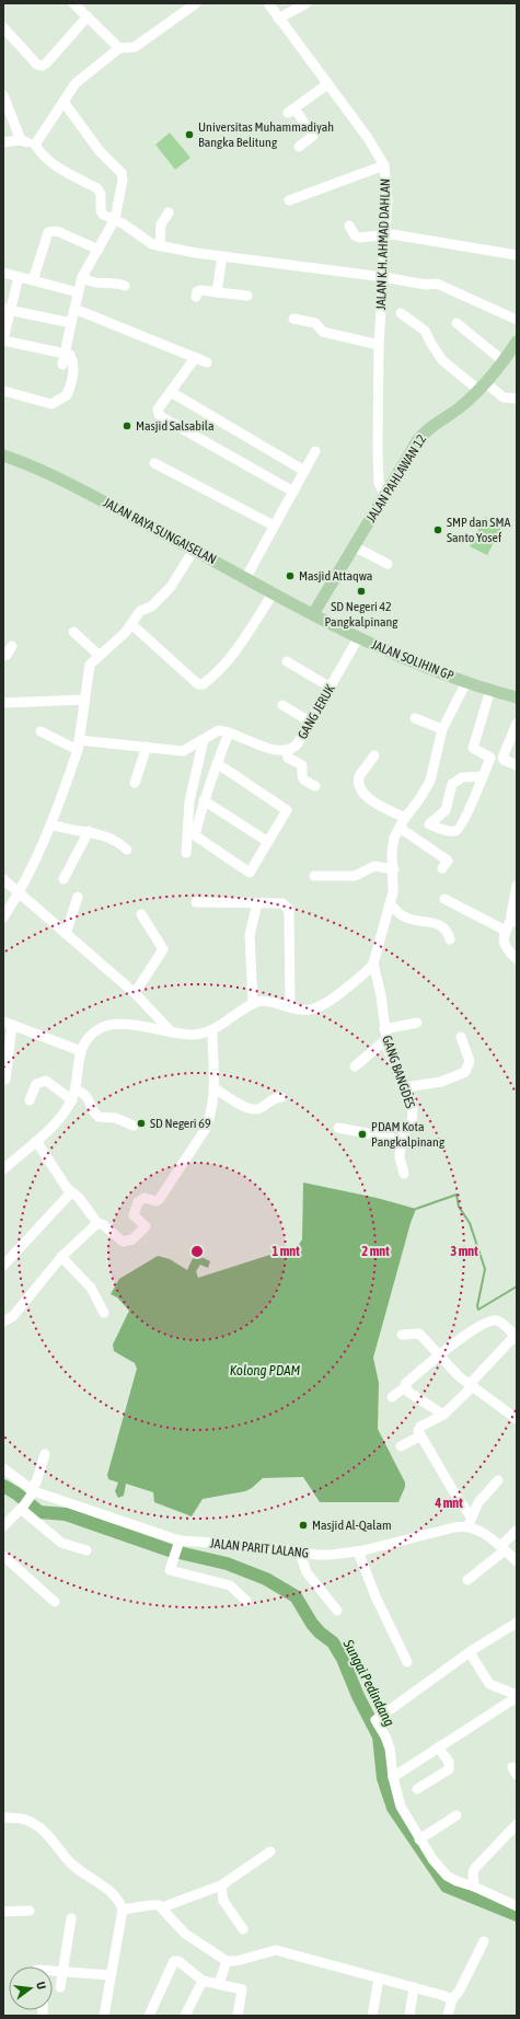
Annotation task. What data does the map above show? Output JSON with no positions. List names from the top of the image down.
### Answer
{
  "streets": {
    "main road": ["JALAN PAHLAWAN 12", "JALAN RAYA SUNGAISELAN", "JALAN SOLIHIN GP"],
    "street": [
      "JALAN K.H. AHMAD DAHLAN",
      "GANG JERUK",
      "GANG BANGDES",
      "JALAN PARIT LALANG"
    ]
  },
  "crossings": [
    ["JALAN K.H. AHMAD DAHLAN", "JALAN PAHLAWAN 12"],
    ["JALAN PAHLAWAN 12", "JALAN RAYA SUNGAISELAN"],
    ["JALAN PAHLAWAN 12", "JALAN SOLIHIN GP"],
    ["JALAN RAYA SUNGAISELAN", "JALAN SOLIHIN GP"],
    ["JALAN SOLIHIN GP", "GANG JERUK"]
  ],
  "water": ["Kolong PDAM", "Sungai Pedindang"],
  "places": [
    "Universitas Muhammadiyah Bangka Belitung",
    "Masjid Salsabila",
    "SMP dan SMA Santo Yosef",
    "Masjid Attaqwa",
    "SD Negeri 42 Pangkalpinang",
    "SD Negeri 69",
    "PDAM Kota Pangkalpinang",
    "Masjid Al-Qalam"
  ],
  "north": "right",
  "rings": [
    "1 mnt",
    "2 mnt",
    "3 mnt",
    "4 mnt"
  ]
}
